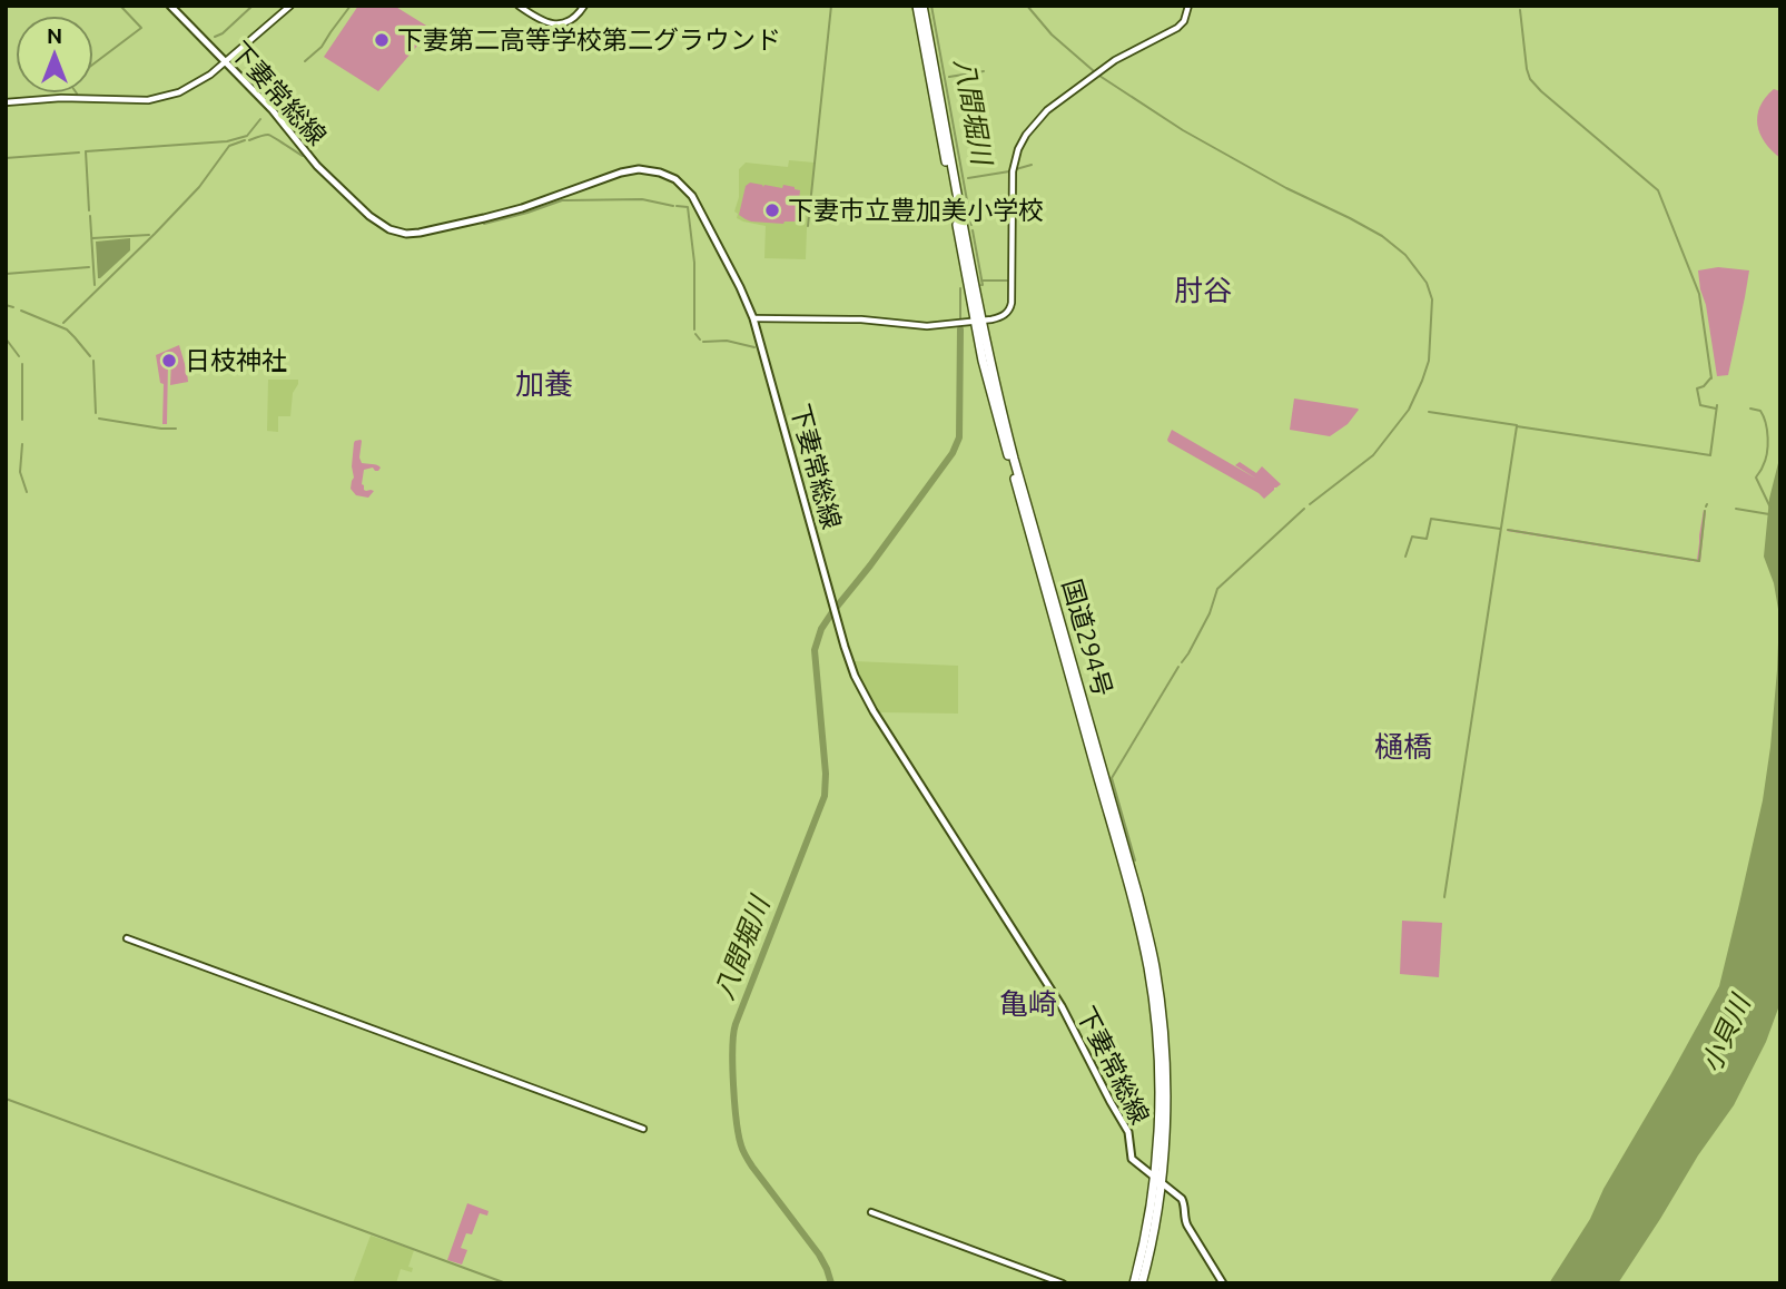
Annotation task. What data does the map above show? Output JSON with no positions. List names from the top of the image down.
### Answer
{
  "streets": {
    "highway": ["国道294号"],
    "main road": ["下妻常総線"]
  },
  "crossings": [
    ["下妻常総線", "国道294号"]
  ],
  "districts": [
    "肘谷",
    "加養",
    "樋橋",
    "亀崎"
  ],
  "water": ["八間堀川", "小貝川"],
  "places": ["下妻第二高等学校第二グラウンド", "下妻市立豊加美小学校", "日枝神社"],
  "north": "top"
}
